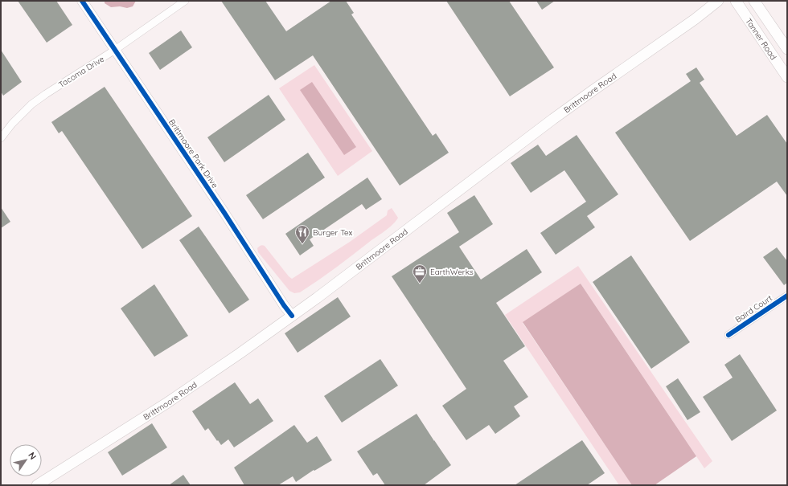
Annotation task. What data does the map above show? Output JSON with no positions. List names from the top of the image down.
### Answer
{
  "streets": {
    "main road": ["Tanner Road", "Brittmoore Road"],
    "street": ["Tacoma Drive", "Brittmoore Park Drive", "Baird Court"]
  },
  "crossings": [
    ["Tacoma Drive", "Brittmoore Park Drive"],
    ["Brittmoore Road", "Brittmoore Park Drive"]
  ],
  "places": {
    "restaurant": ["Burger Tex"],
    "office": ["EarthWerks"]
  },
  "north": "top right"
}
